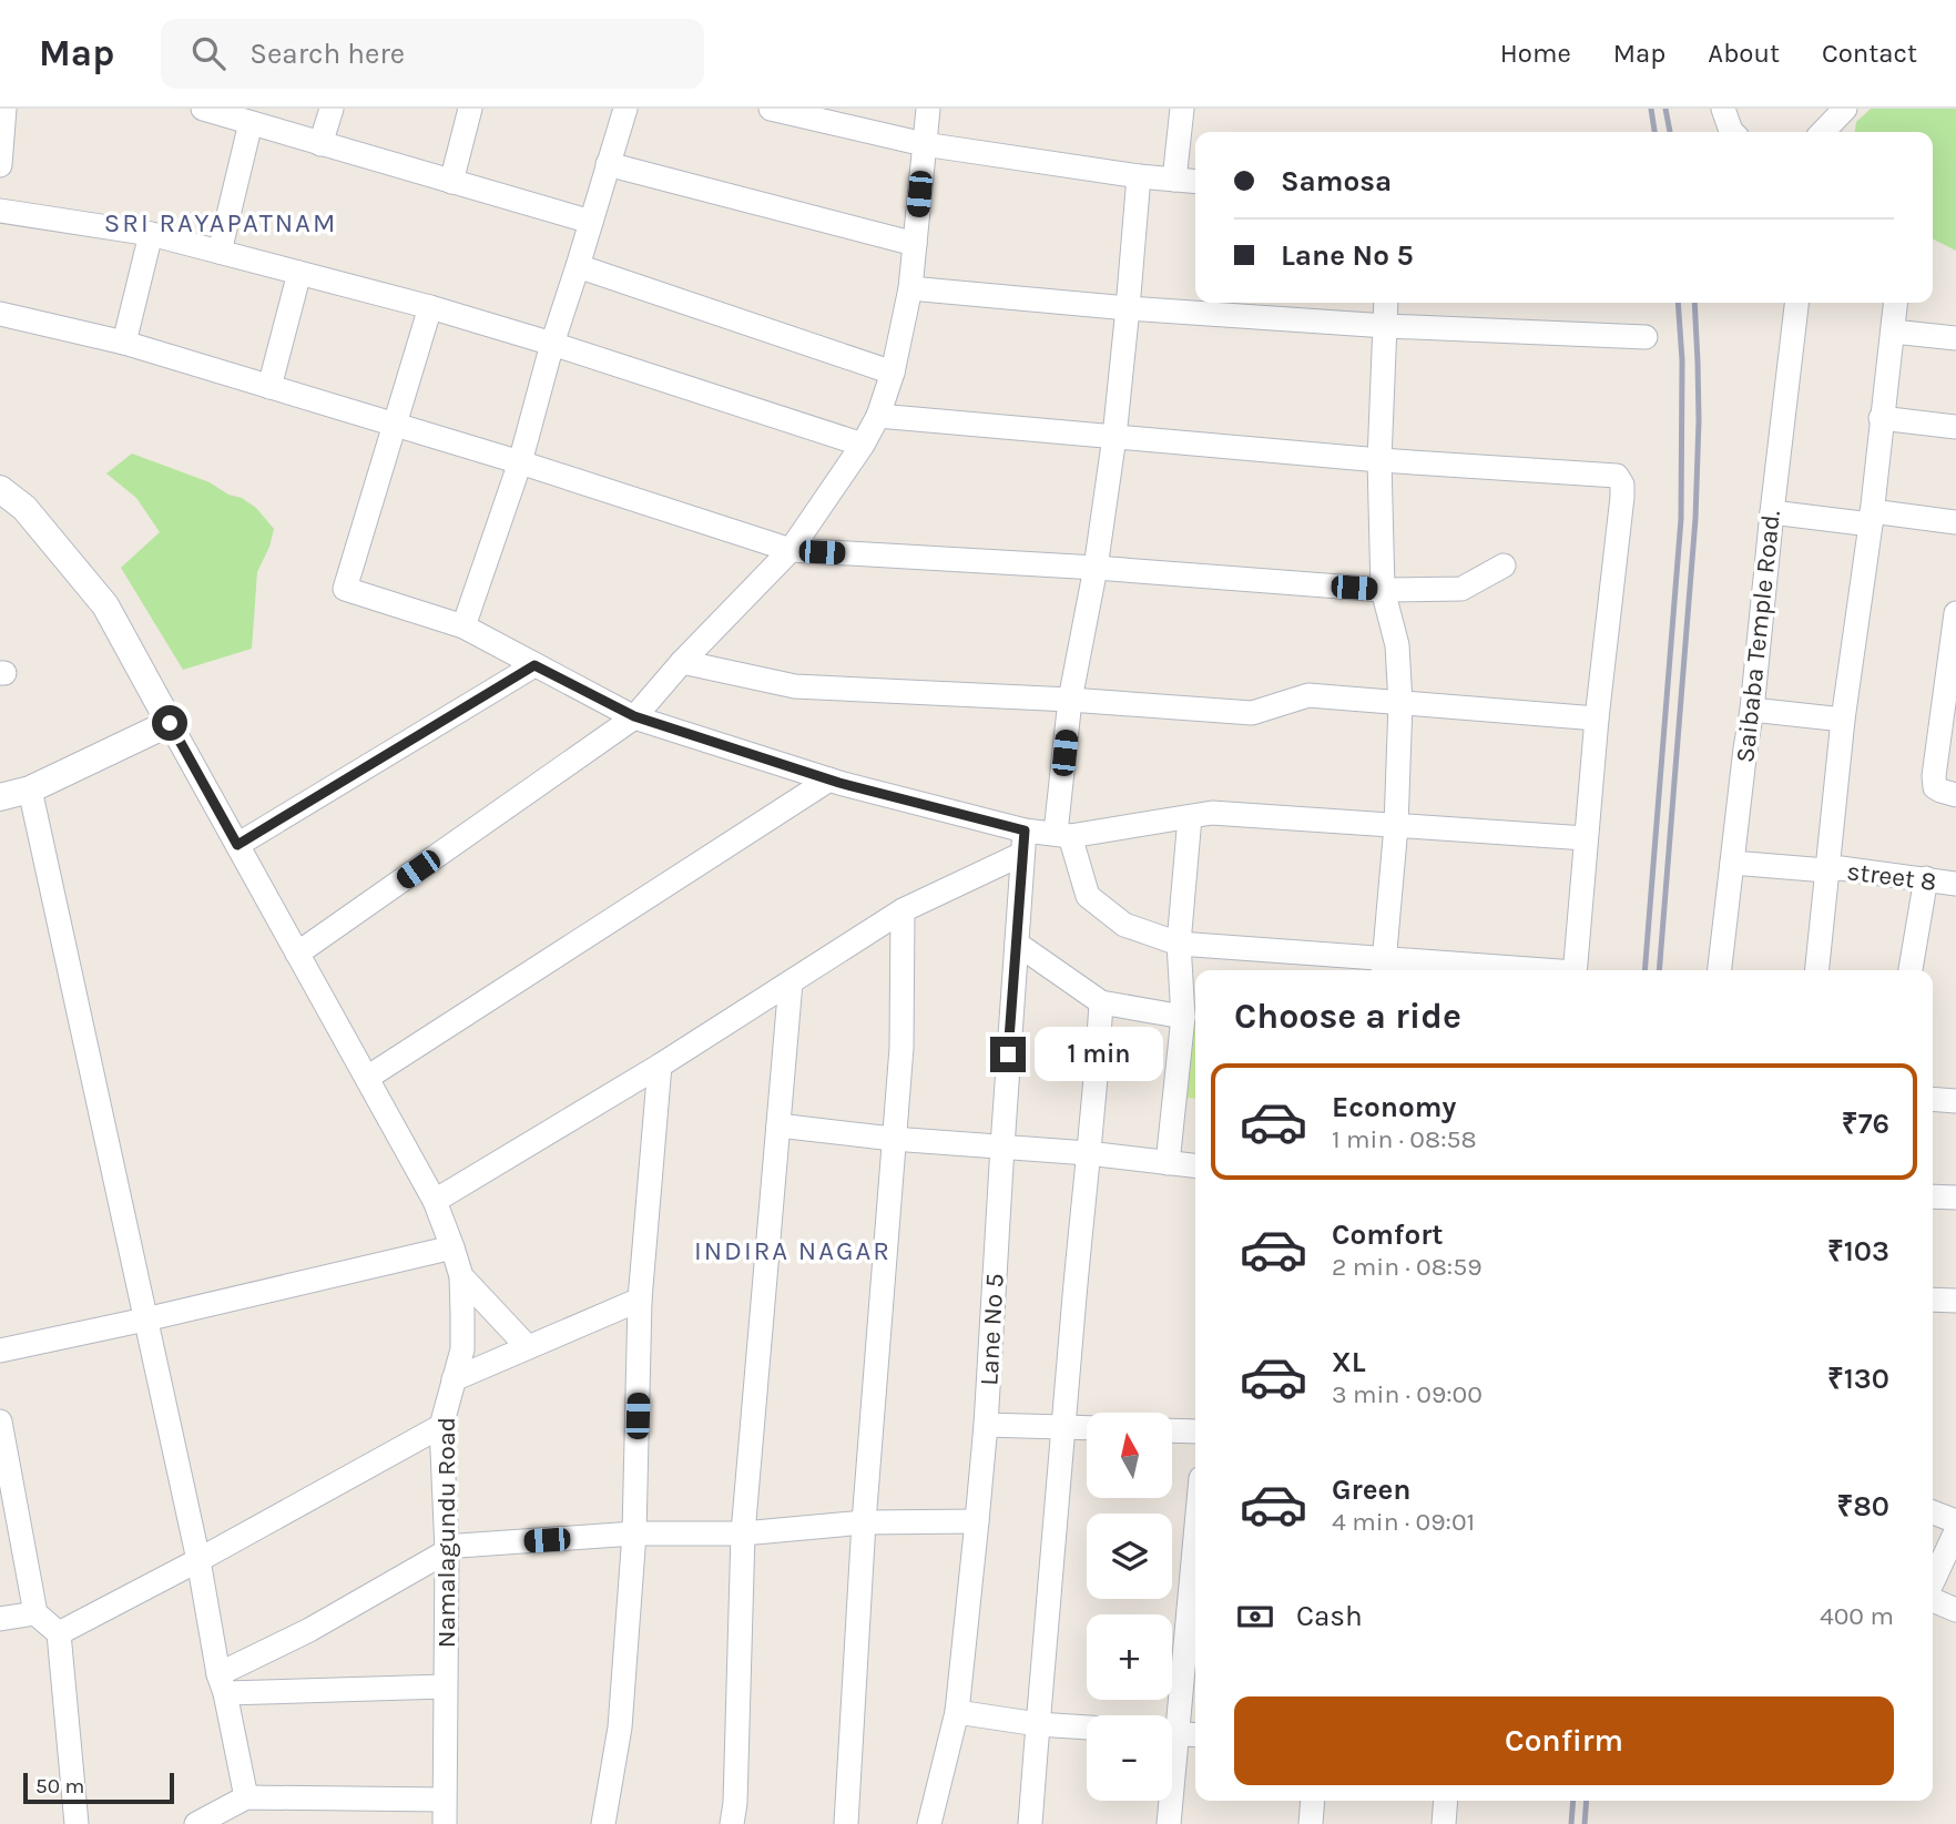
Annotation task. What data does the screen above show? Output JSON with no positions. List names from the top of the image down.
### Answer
{
  "streets": {
    "street": [
      "Saibaba Temple Road.",
      "street 8",
      "Lane No 5",
      "Namalagundu Road"
    ]
  },
  "crossings": [
    ["Saibaba Temple Road.", "street 8"]
  ],
  "districts": ["SRI RAYAPATNAM", "INDIRA NAGAR"],
  "scale_bar": "50 m",
  "north": "top",
  "page": {
    "header": "Map",
    "search": "Search here",
    "nav": [
      "Home",
      "Map",
      "About",
      "Contact"
    ],
    "banner": ["Samosa", "Lane No 5"],
    "heading": "Choose a ride",
    "bubble": "1 min",
    "list": [
      {
        "name": "Economy",
        "note": "1 min · 08:58",
        "value": "₹76"
      },
      {
        "name": "Comfort",
        "note": "2 min · 08:59",
        "value": "₹103"
      },
      {
        "name": "XL",
        "note": "3 min · 09:00",
        "value": "₹130"
      },
      {
        "name": "Green",
        "note": "4 min · 09:01",
        "value": "₹80"
      }
    ],
    "map_buttons": ["+", "−"],
    "pay": ["Cash", "400 m"],
    "buttons": "Confirm",
    "scale": "50 m"
  }
}
